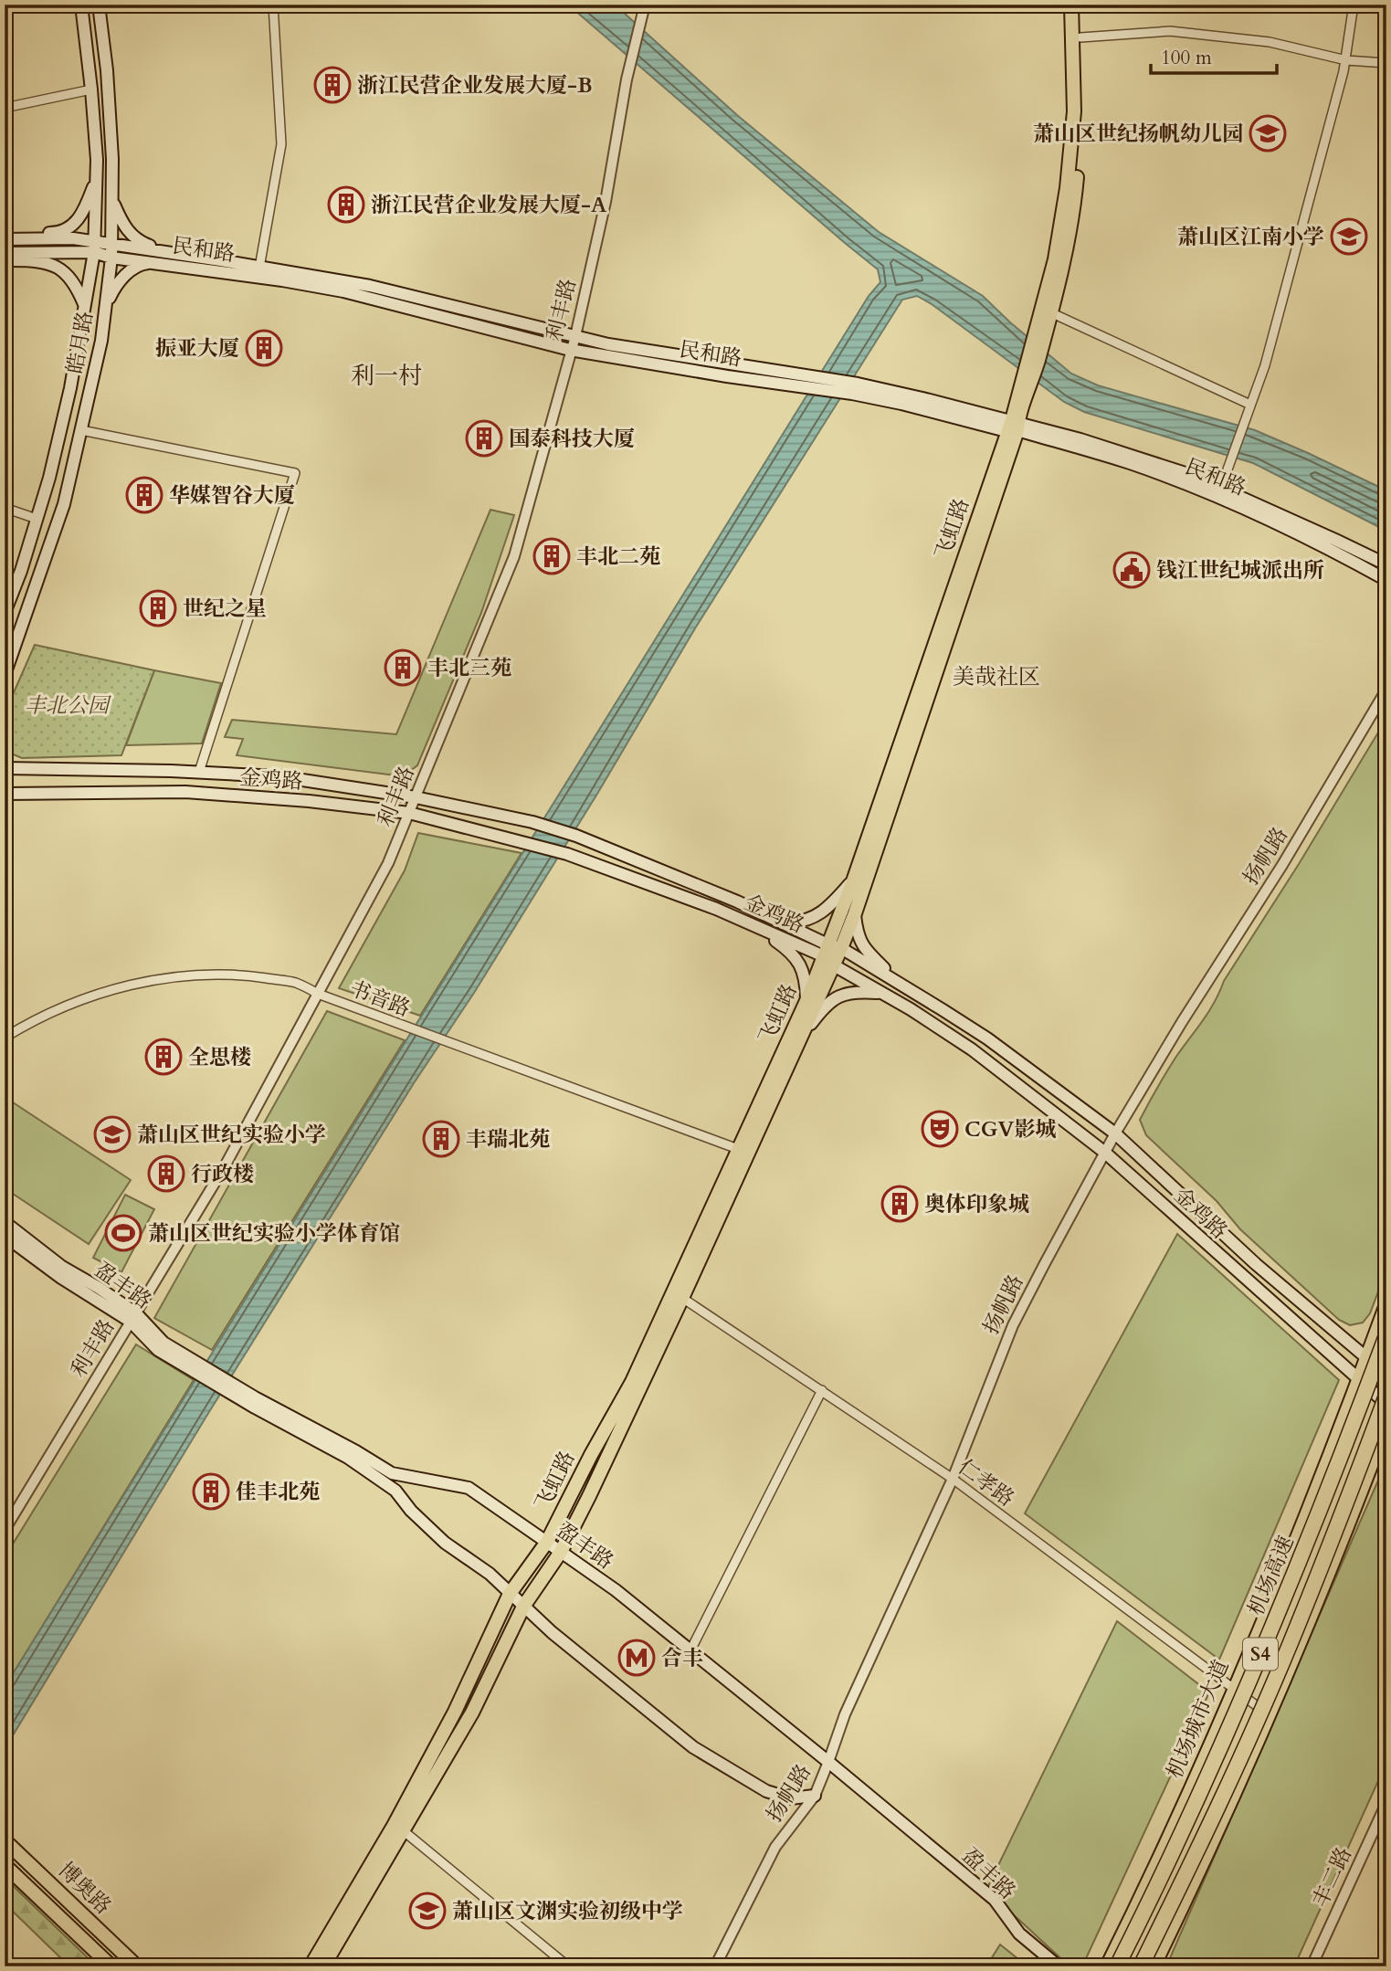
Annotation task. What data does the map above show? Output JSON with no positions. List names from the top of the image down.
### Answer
{
  "streets": {
    "highway": ["机场高速", "S4"],
    "main road": [
      "民和路",
      "皓月路",
      "飞虹路",
      "金鸡路",
      "盈丰路",
      "机场城市大道",
      "博奥路"
    ],
    "street": [
      "利丰路",
      "扬帆路",
      "书音路",
      "仁孝路",
      "丰二路"
    ]
  },
  "crossings": [
    ["民和路", "利丰路"],
    ["民和路", "皓月路"],
    ["民和路", "飞虹路"],
    ["利丰路", "金鸡路"],
    ["利丰路", "书音路"],
    ["利丰路", "盈丰路"],
    ["飞虹路", "金鸡路"],
    ["飞虹路", "书音路"],
    ["飞虹路", "盈丰路"],
    ["飞虹路", "仁孝路"],
    ["金鸡路", "扬帆路"],
    ["金鸡路", "机场城市大道"],
    ["扬帆路", "盈丰路"],
    ["扬帆路", "仁孝路"],
    ["仁孝路", "机场城市大道"]
  ],
  "districts": ["利一村", "美哉社区"],
  "parks": ["丰北公园"],
  "places": {
    "building": [
      "浙江民营企业发展大厦-B",
      "浙江民营企业发展大厦-A",
      "振亚大厦",
      "国泰科技大厦",
      "华媒智谷大厦",
      "丰北二苑",
      "世纪之星",
      "丰北三苑",
      "全思楼",
      "丰瑞北苑",
      "行政楼",
      "奥体印象城",
      "佳丰北苑"
    ],
    "school or university": [
      "萧山区世纪扬帆幼儿园",
      "萧山区江南小学",
      "萧山区世纪实验小学",
      "萧山区文渊实验初级中学"
    ],
    "public building": ["钱江世纪城派出所"],
    "theatre": ["CGV影城"],
    "sports": ["萧山区世纪实验小学体育馆"],
    "metro station": ["合丰"]
  },
  "scale_bar": "100 m"
}
